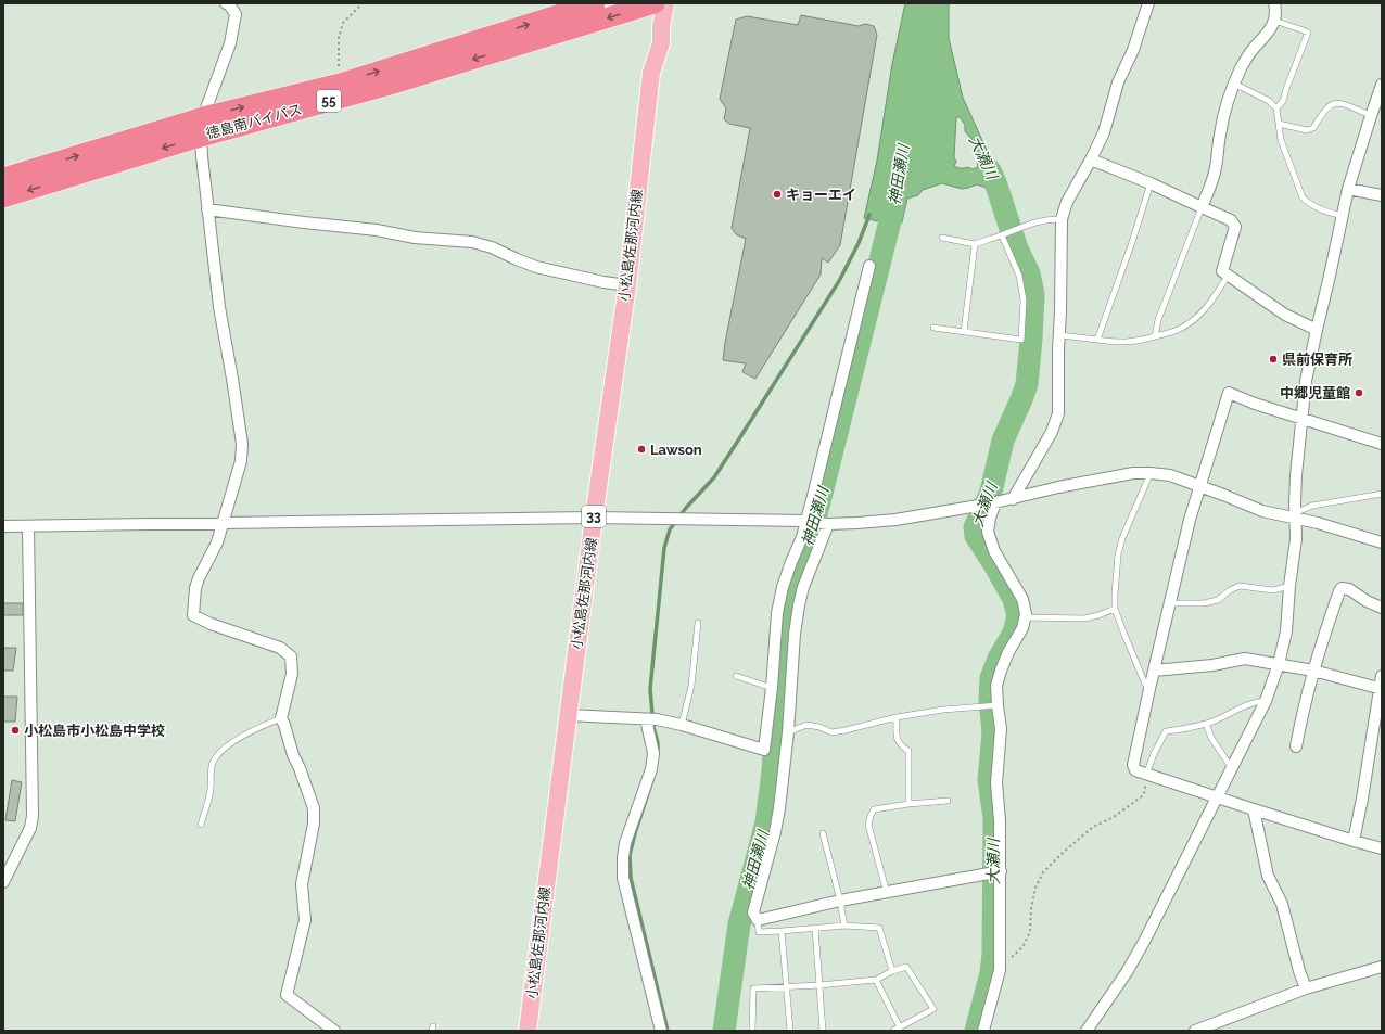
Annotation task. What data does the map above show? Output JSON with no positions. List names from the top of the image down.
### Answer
{
  "streets": {
    "highway": ["55", "徳島南バイパス"],
    "main road": ["小松島佐那河内線", "33"]
  },
  "water": ["大瀬川", "神田瀬川"],
  "places": [
    "キョーエイ",
    "県前保育所",
    "中郷児童館",
    "Lawson",
    "小松島市小松島中学校"
  ]
}
